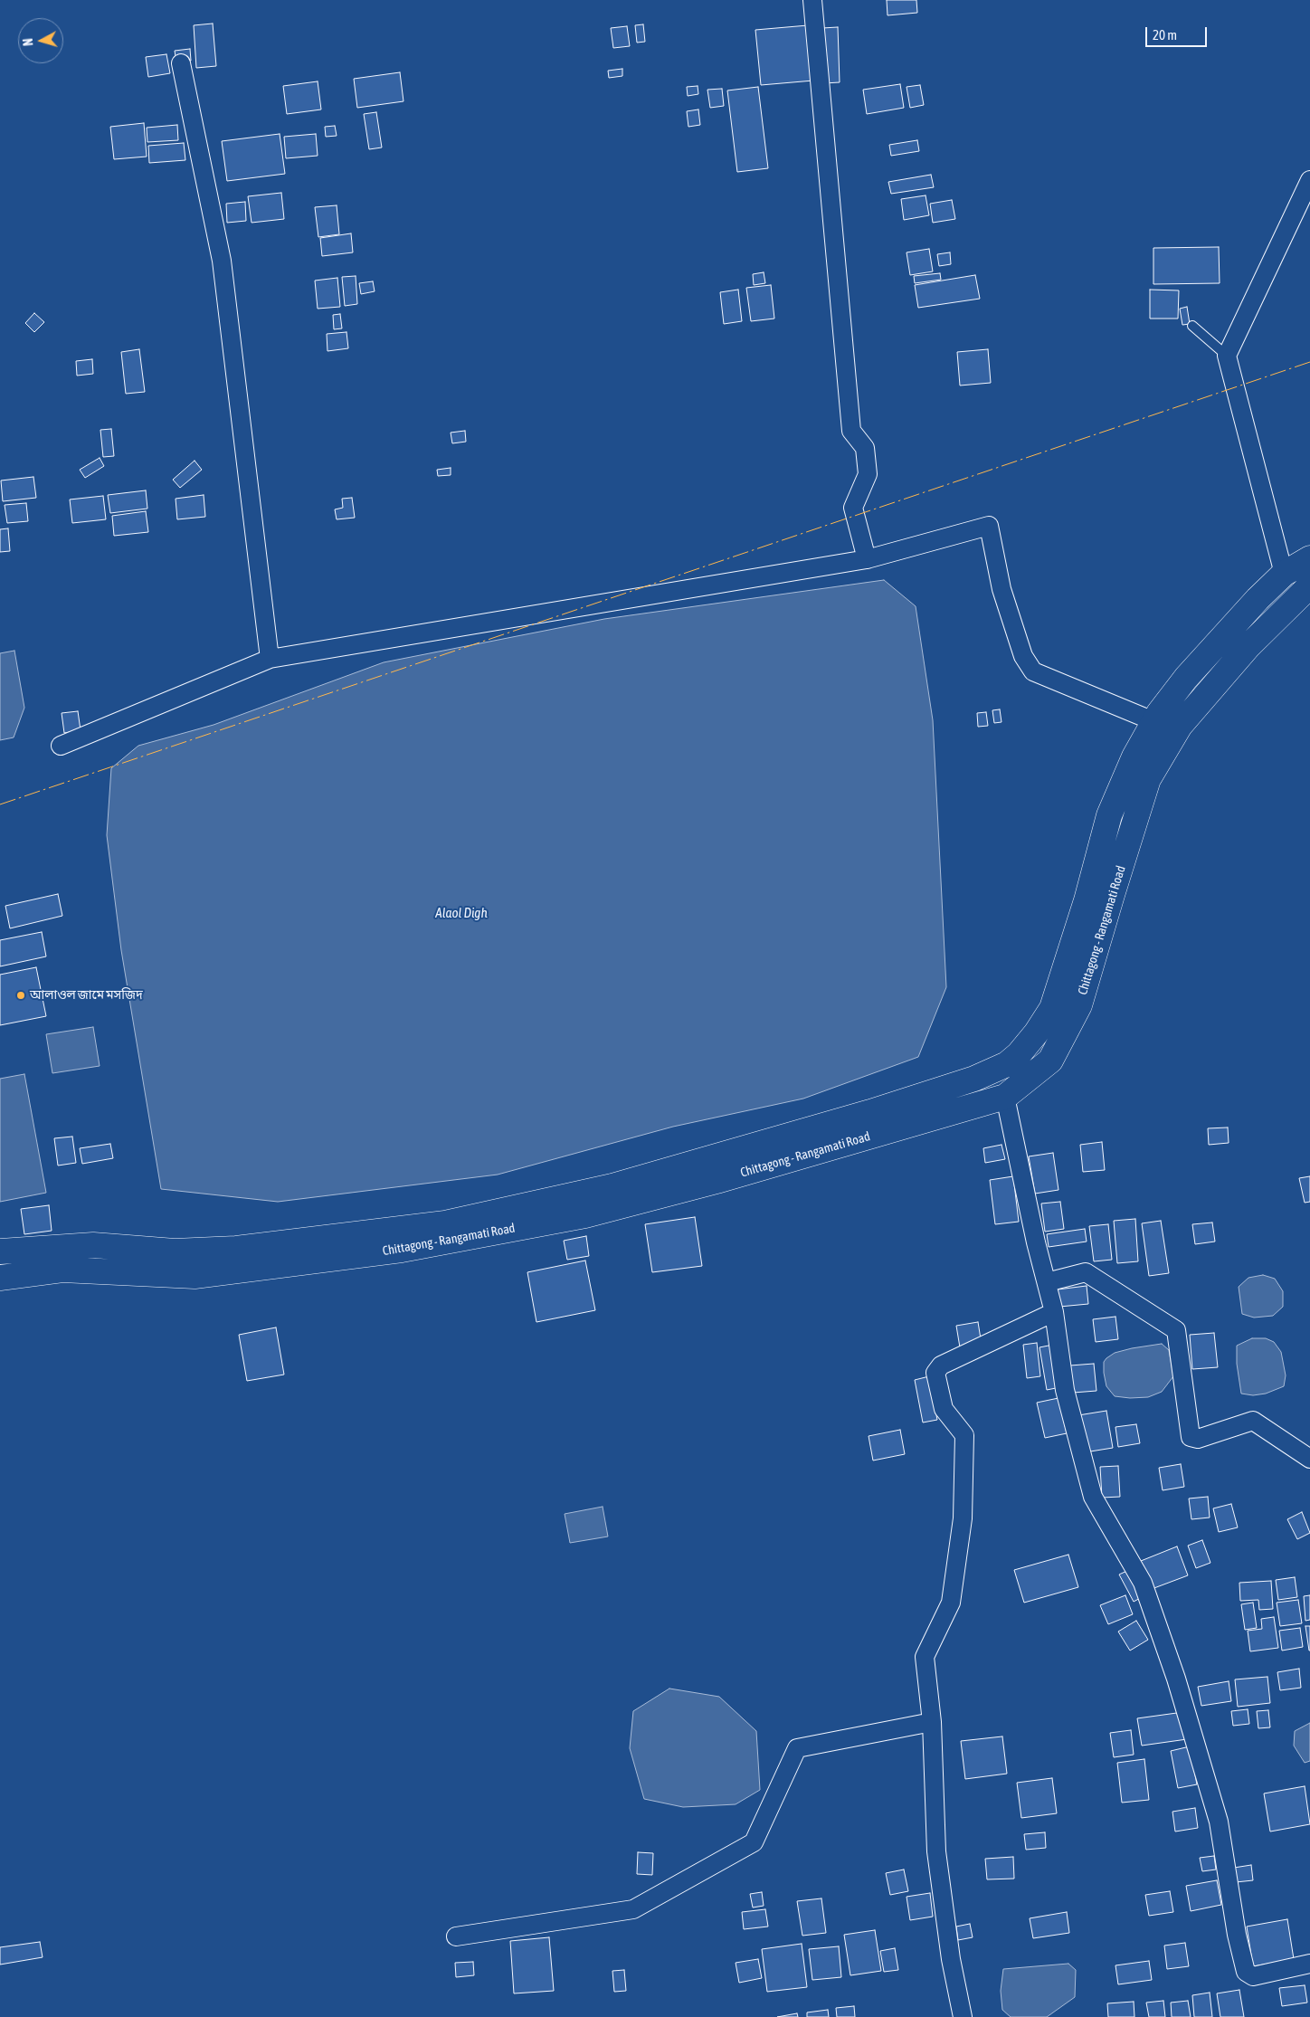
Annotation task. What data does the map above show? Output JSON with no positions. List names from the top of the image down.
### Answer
{
  "streets": {
    "highway": ["Chittagong - Rangamati Road"]
  },
  "water": ["Alaol Digh"],
  "places": ["আলাওল জামে মসজিদ"],
  "scale_bar": "20 m",
  "north": "left"
}
